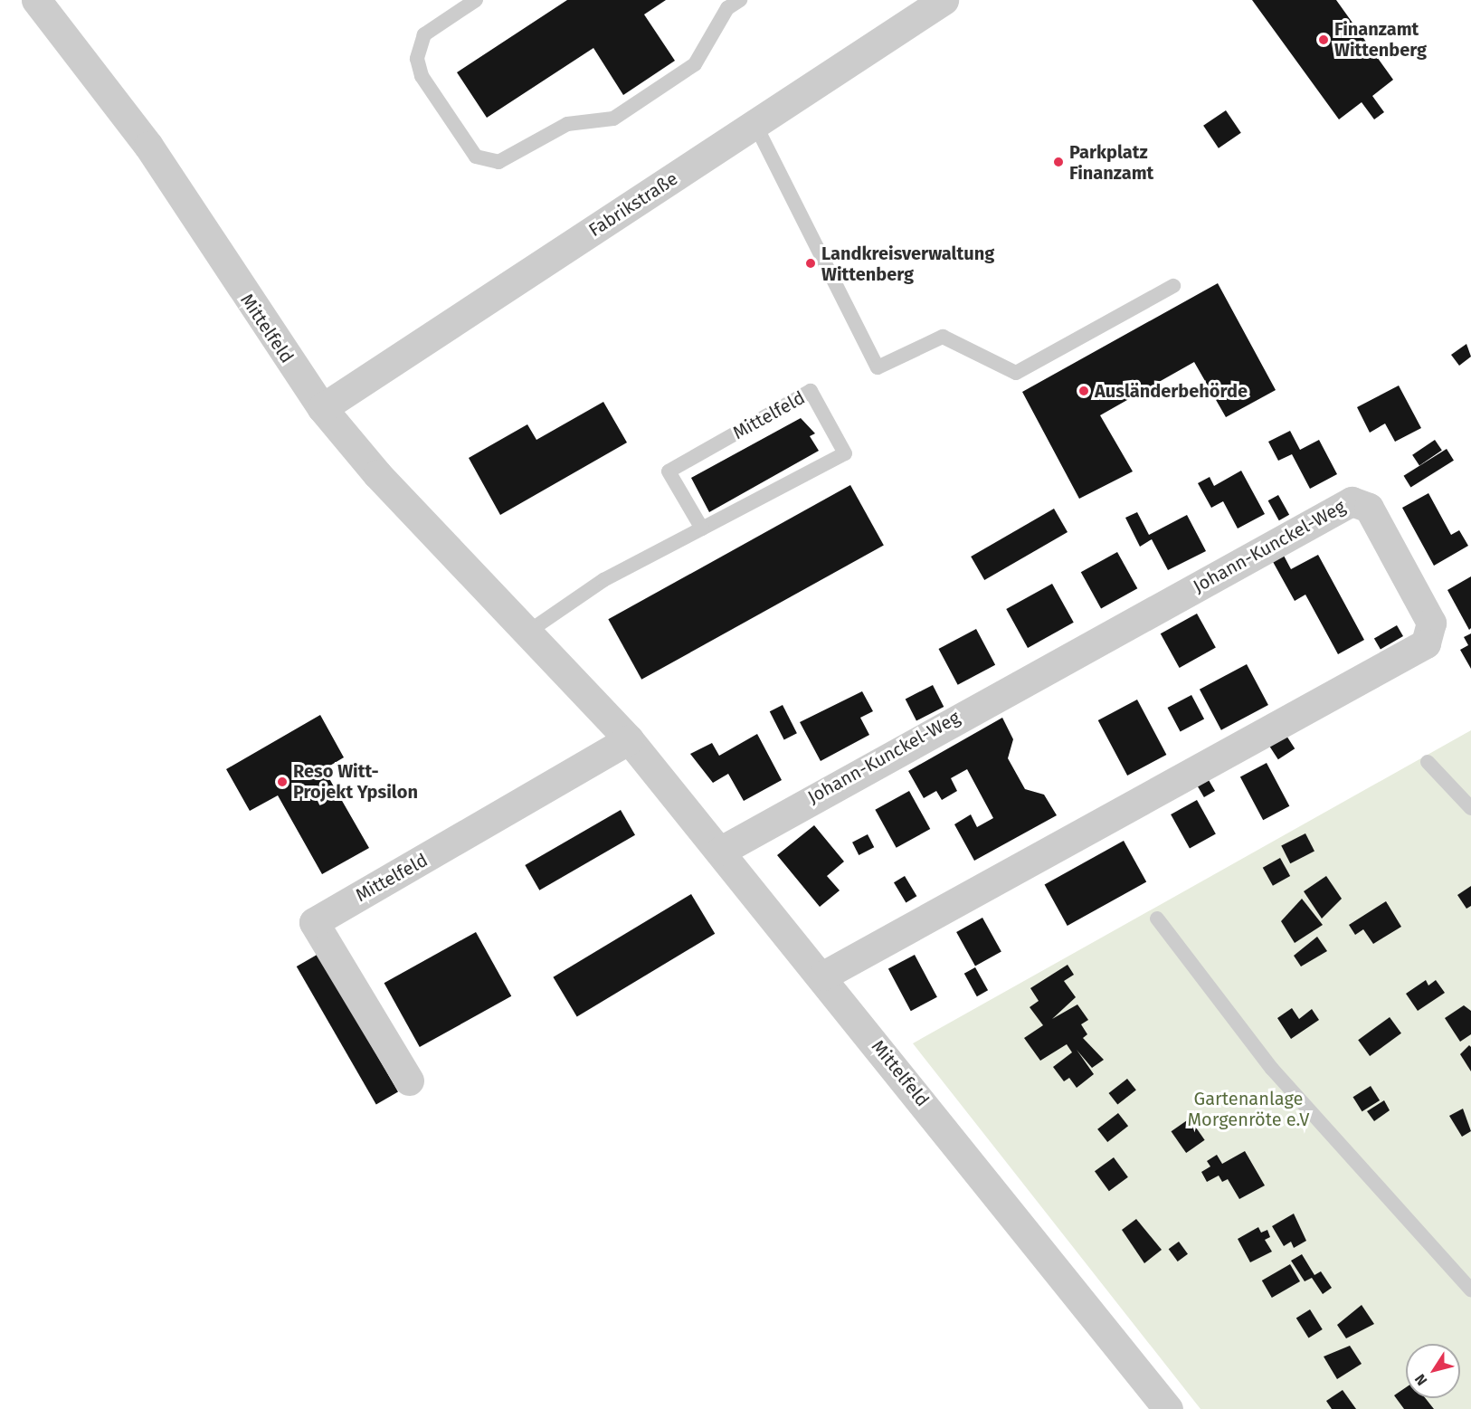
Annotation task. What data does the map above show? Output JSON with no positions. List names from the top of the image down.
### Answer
{
  "streets": {
    "street": ["Fabrikstraße", "Mittelfeld", "Johann-Kunckel-Weg"]
  },
  "crossings": [
    ["Fabrikstraße", "Mittelfeld"],
    ["Mittelfeld", "Johann-Kunckel-Weg"]
  ],
  "parks": ["Gartenanlage Morgenröte e.V"],
  "places": [
    "Finanzamt Wittenberg",
    "Parkplatz Finanzamt",
    "Landkreisverwaltung Wittenberg",
    "Ausländerbehörde",
    "Reso Witt- Projekt Ypsilon"
  ],
  "north": "bottom left"
}
